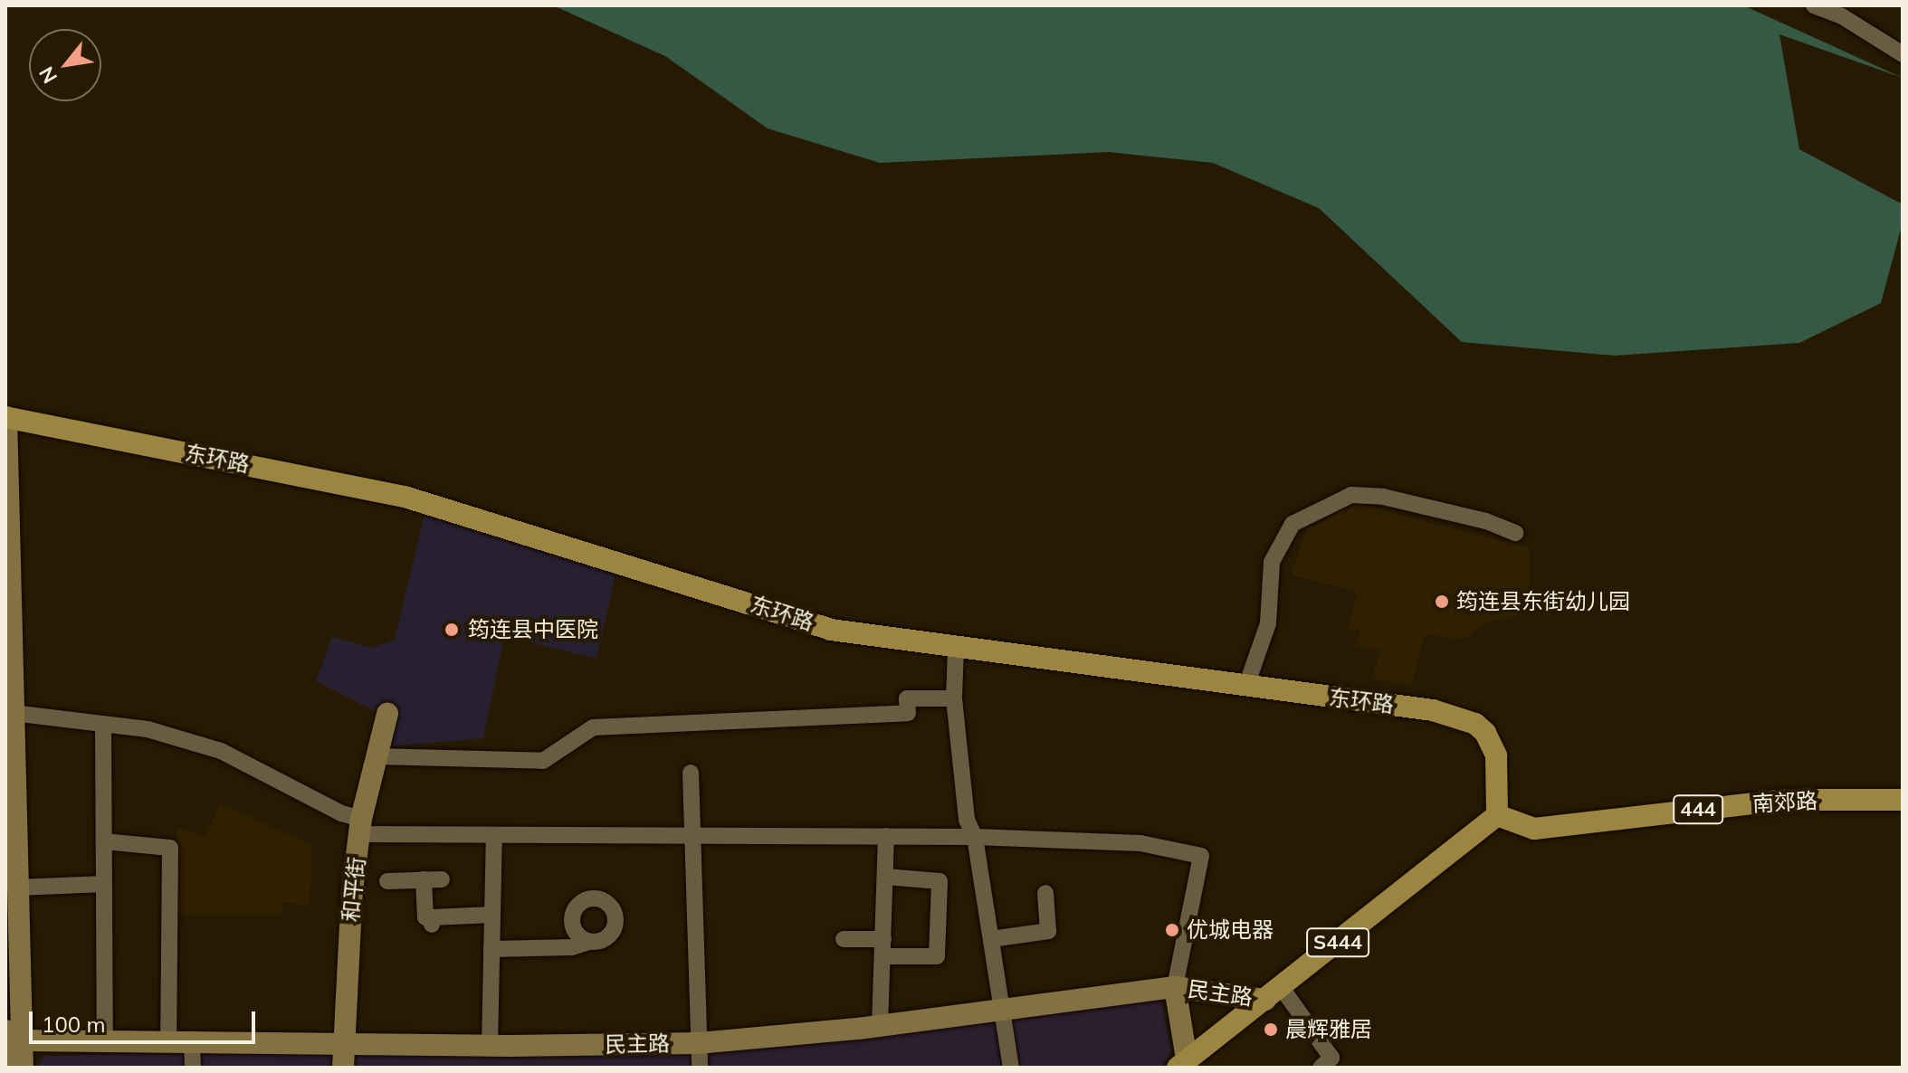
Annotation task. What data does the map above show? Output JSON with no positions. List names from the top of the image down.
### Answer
{
  "streets": {
    "main road": [
      "东环路",
      "南郊路",
      "444",
      "S444"
    ],
    "street": ["和平街", "民主路"]
  },
  "crossings": [
    ["东环路", "南郊路"],
    ["东环路", "S444"],
    ["南郊路", "S444"],
    ["和平街", "民主路"],
    ["S444", "民主路"]
  ],
  "places": [
    "筠连县东街幼儿园",
    "筠连县中医院",
    "优城电器",
    "晨辉雅居"
  ],
  "scale_bar": "100 m",
  "north": "bottom left"
}
